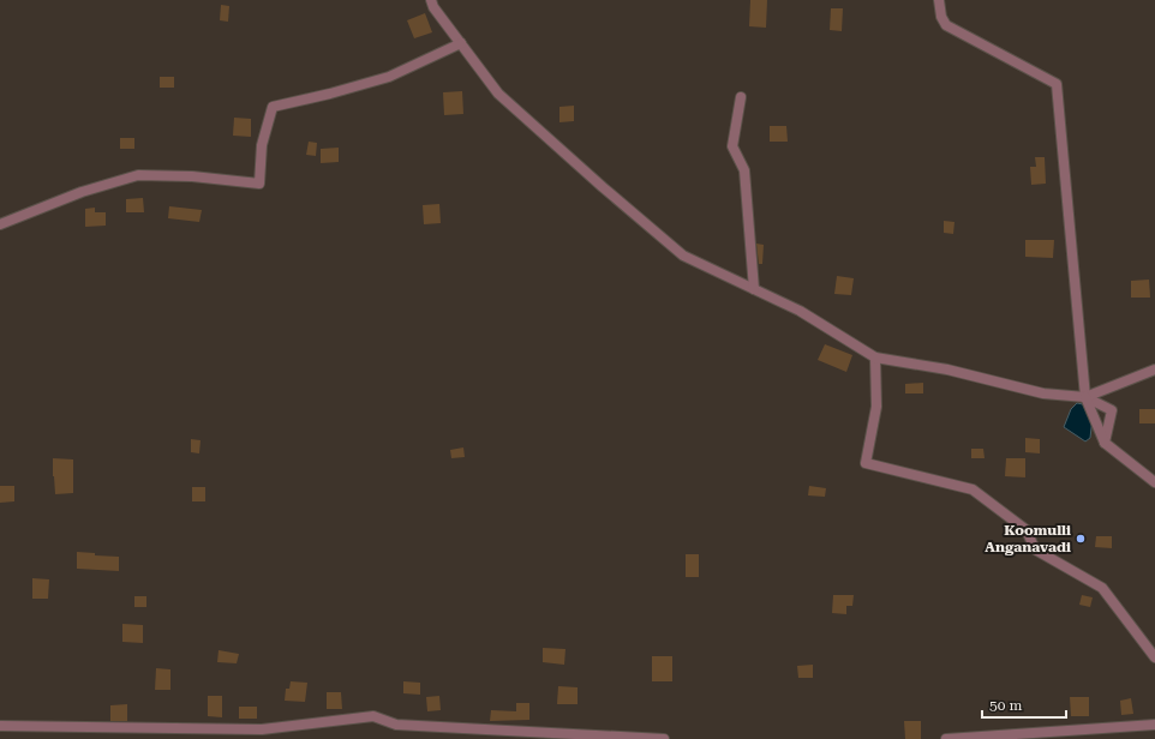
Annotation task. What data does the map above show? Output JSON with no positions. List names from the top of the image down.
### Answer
{
  "places": ["Koomulli Anganavadi"],
  "scale_bar": "50 m"
}
